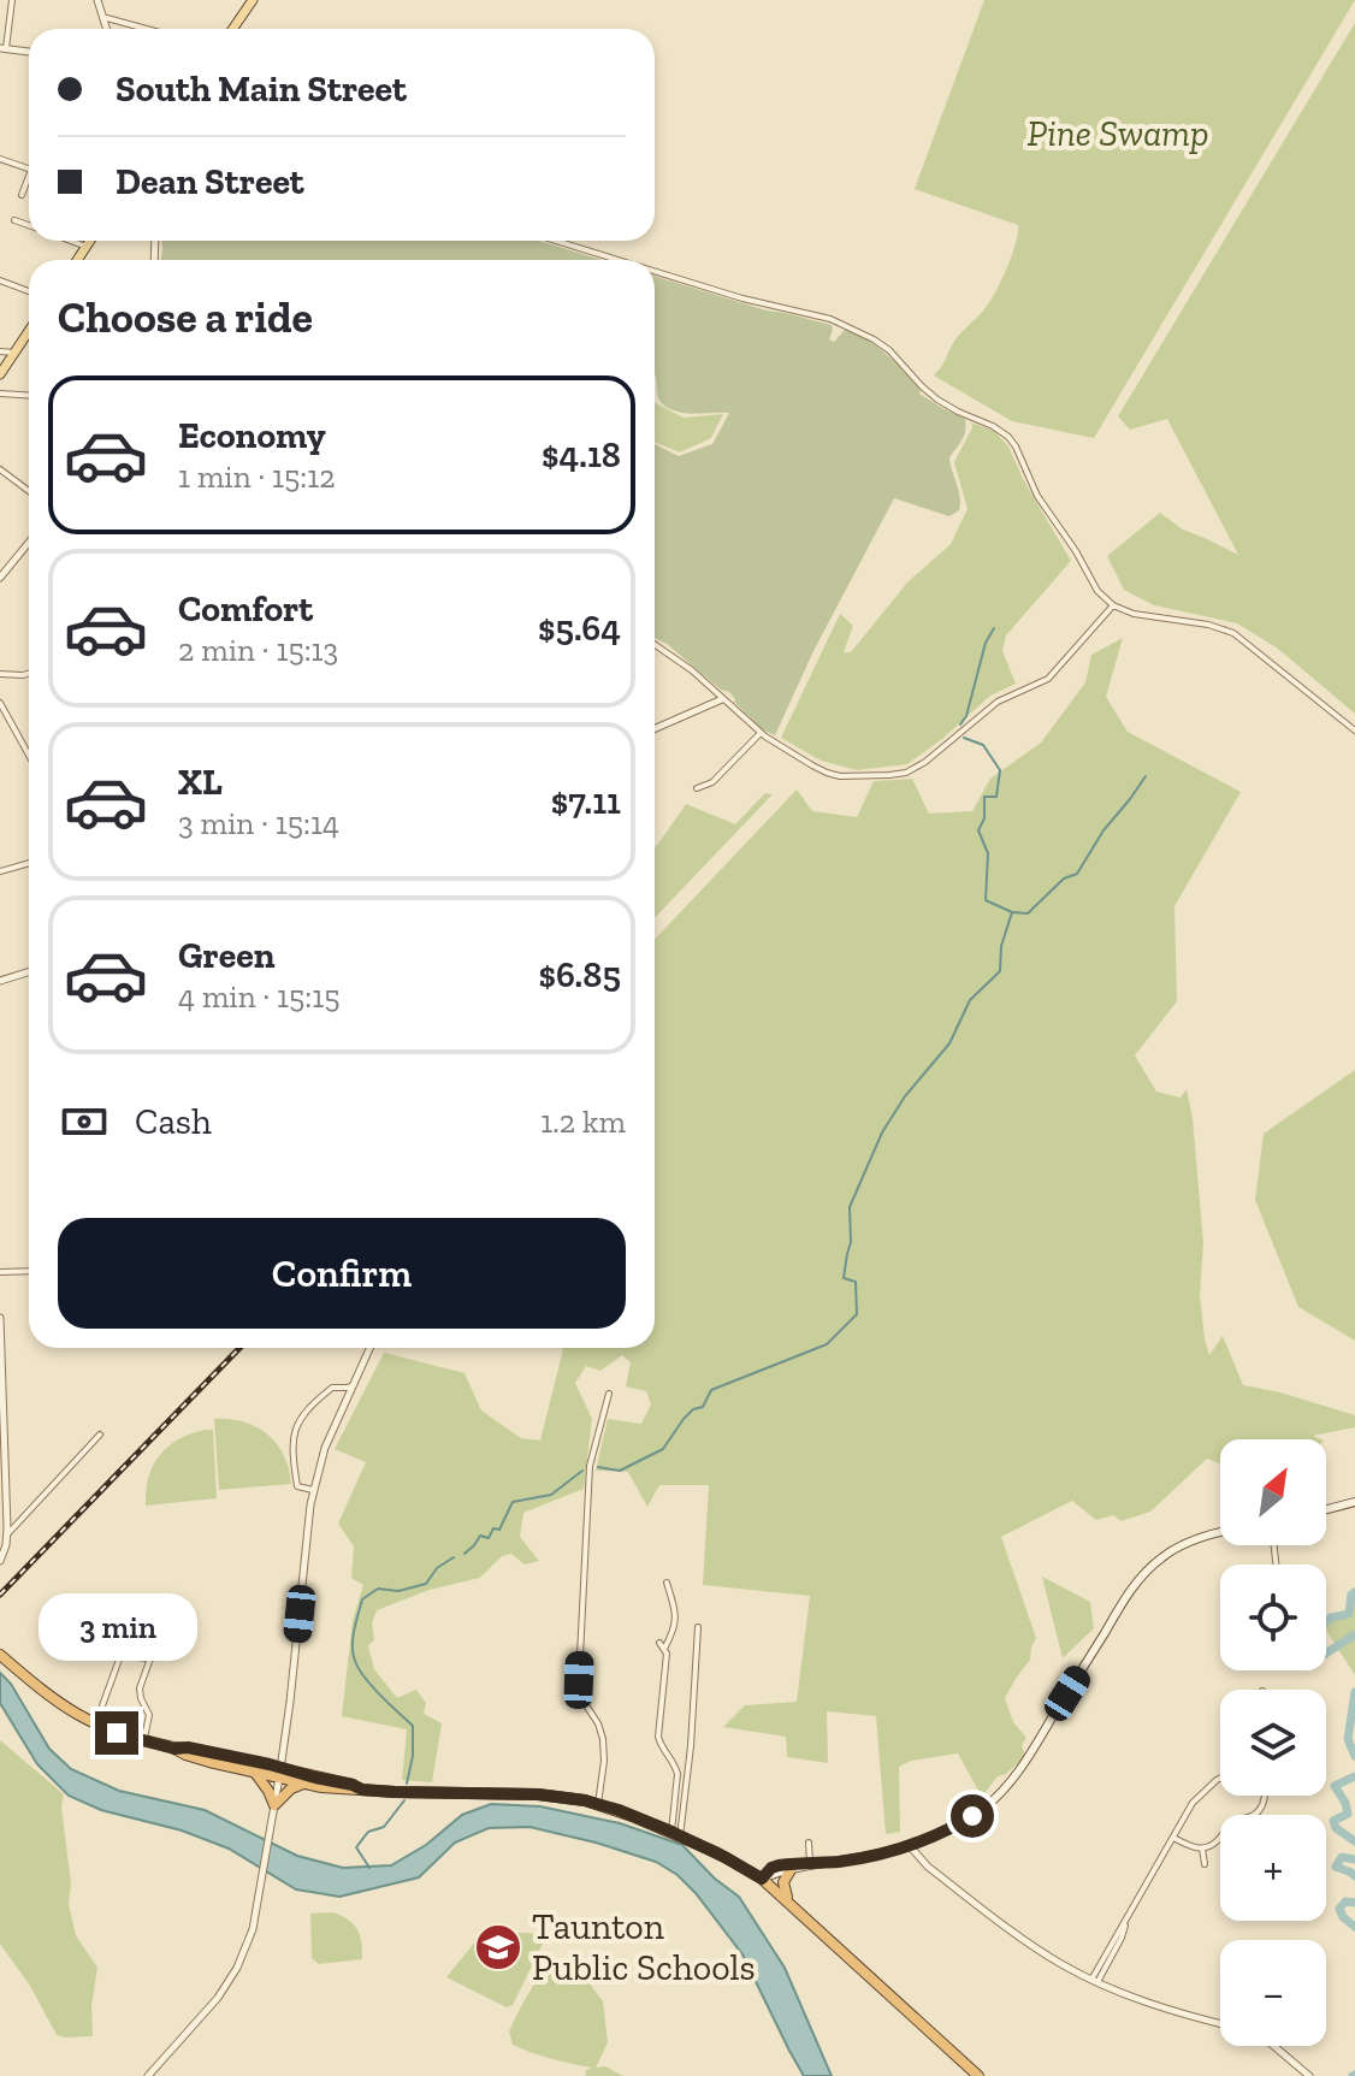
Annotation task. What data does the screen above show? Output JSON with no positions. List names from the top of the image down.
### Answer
{
  "parks": ["Pine Swamp"],
  "places": {
    "school or university": ["Taunton Public Schools"]
  },
  "north": "top right",
  "page": {
    "banner": ["South Main Street", "Dean Street"],
    "heading": "Choose a ride",
    "list": [
      {
        "name": "Economy",
        "note": "1 min · 15:12",
        "value": "$4.18"
      },
      {
        "name": "Comfort",
        "note": "2 min · 15:13",
        "value": "$5.64"
      },
      {
        "name": "XL",
        "note": "3 min · 15:14",
        "value": "$7.11"
      },
      {
        "name": "Green",
        "note": "4 min · 15:15",
        "value": "$6.85"
      }
    ],
    "pay": ["Cash", "1.2 km"],
    "buttons": "Confirm",
    "map_buttons": ["+", "−"],
    "bubble": "3 min"
  }
}
